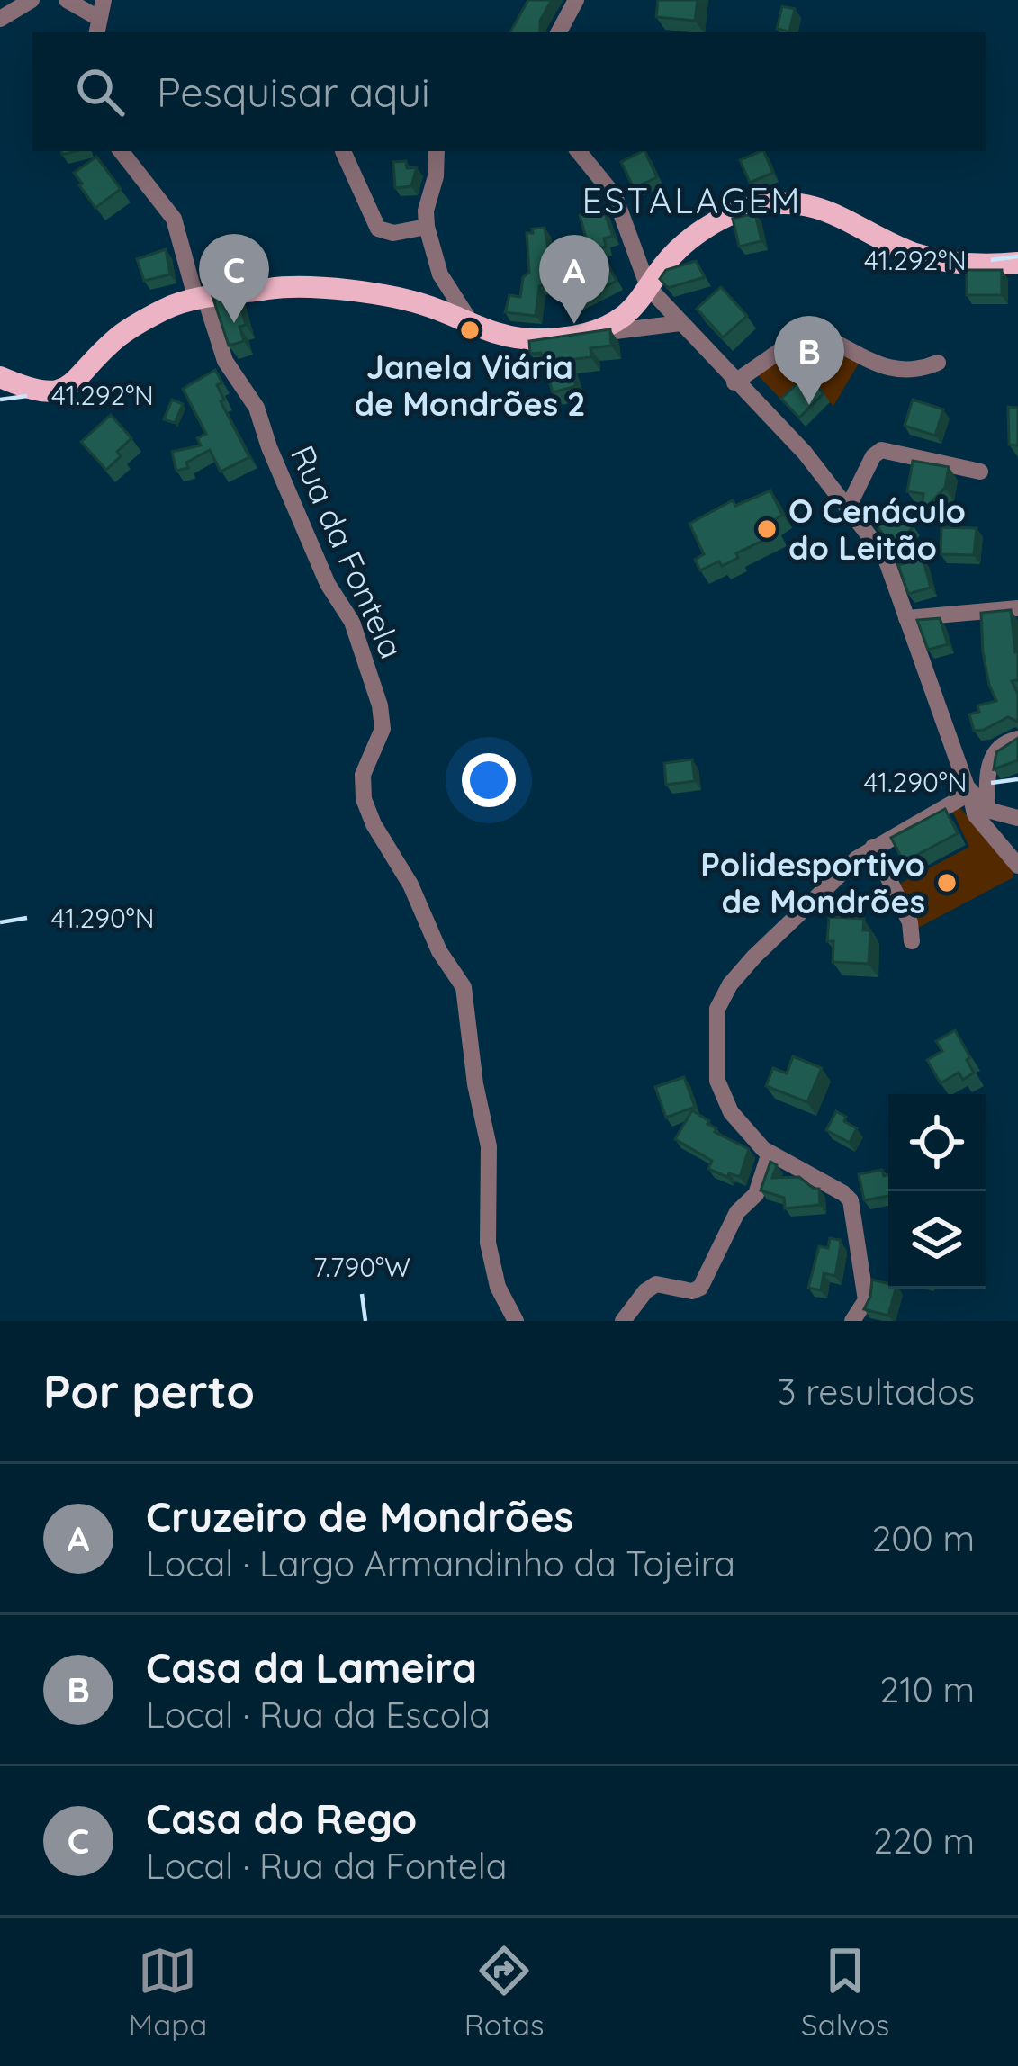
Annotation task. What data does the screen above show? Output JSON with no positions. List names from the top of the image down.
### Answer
{
  "streets": {
    "street": ["Rua da Fontela"]
  },
  "districts": ["ESTALAGEM"],
  "places": ["Janela Viária de Mondrões 2", "O Cenáculo do Leitão", "Polidesportivo de Mondrões"],
  "page": {
    "search": "Pesquisar aqui",
    "pins": ["C", "A", "B"],
    "heading": ["Por perto", "3 resultados"],
    "list": [
      {
        "mark": "A",
        "name": "Cruzeiro de Mondrões",
        "note": "Local · Largo Armandinho da Tojeira",
        "value": "200 m"
      },
      {
        "mark": "B",
        "name": "Casa da Lameira",
        "note": "Local · Rua da Escola",
        "value": "210 m"
      },
      {
        "mark": "C",
        "name": "Casa do Rego",
        "note": "Local · Rua da Fontela",
        "value": "220 m"
      }
    ],
    "nav": ["Mapa", "Rotas", "Salvos"]
  },
  "coordinates": ["41.292°N", "41.290°N", "7.790°W"]
}
